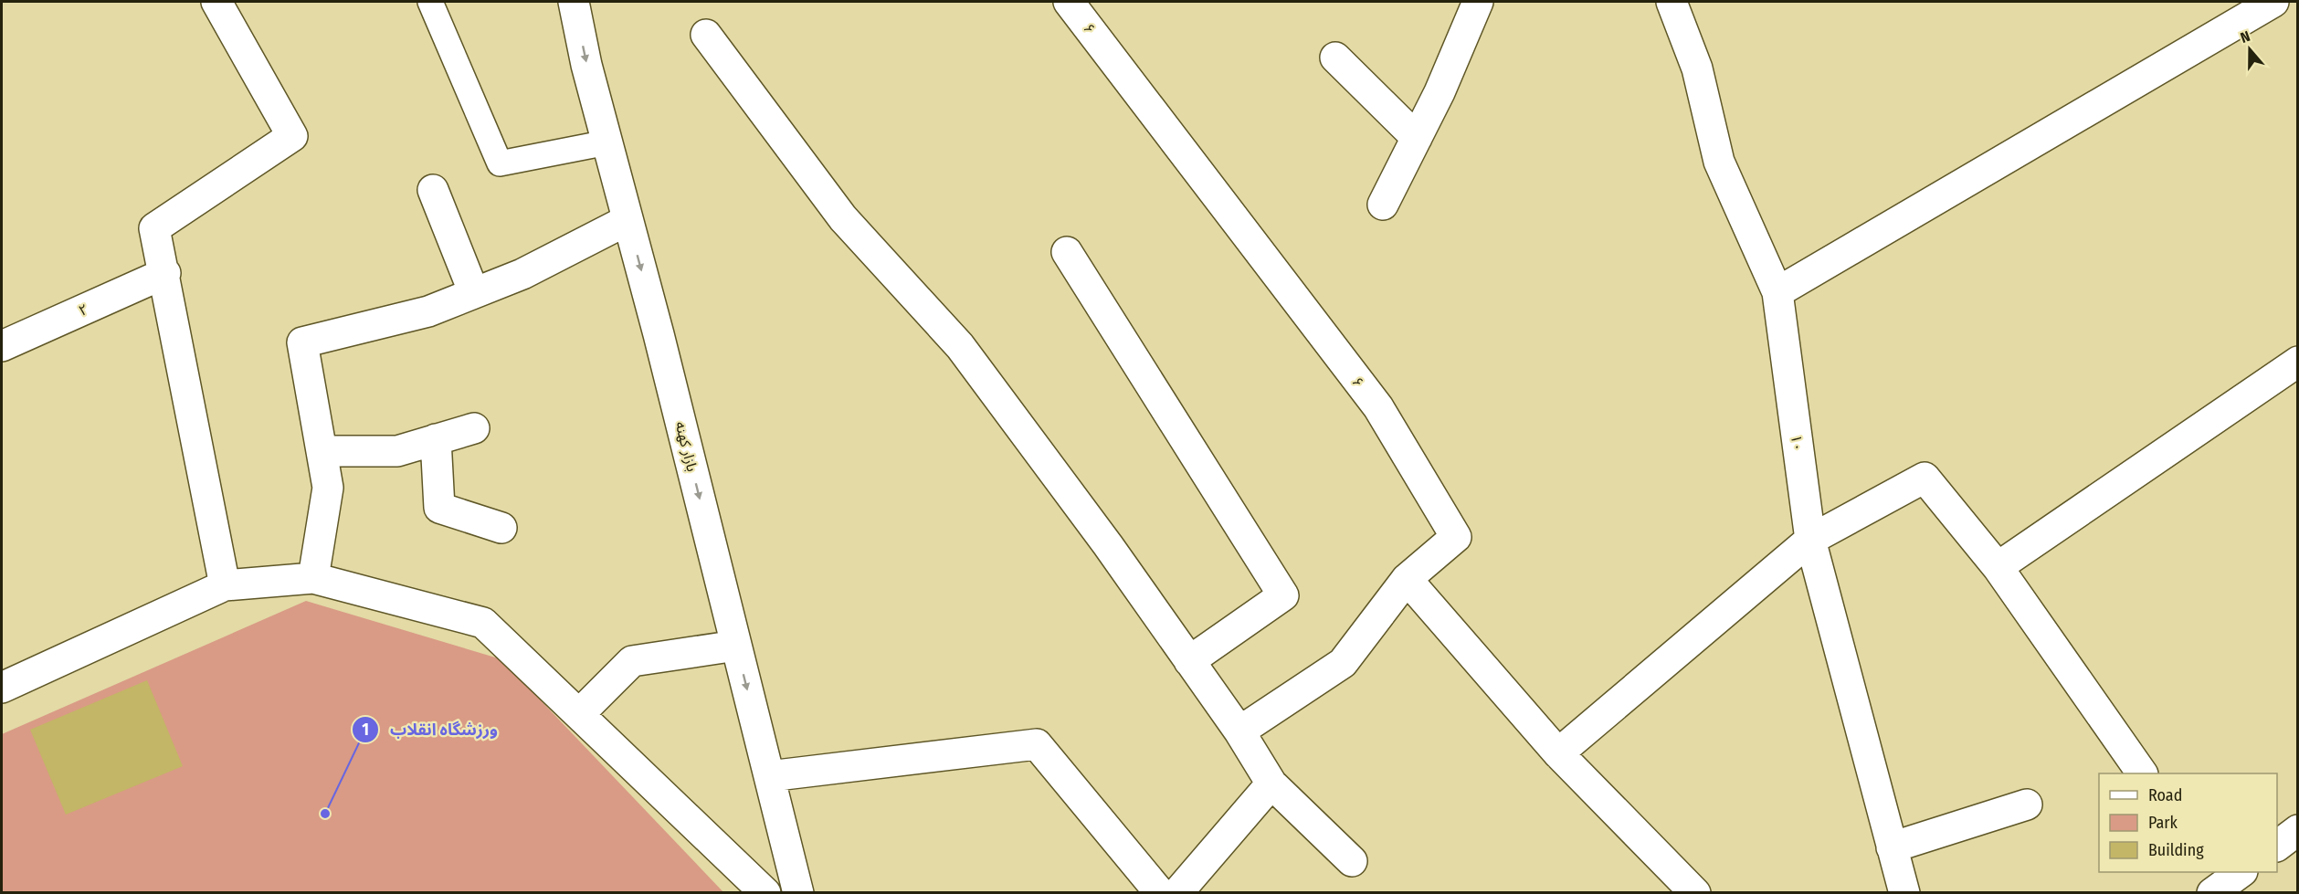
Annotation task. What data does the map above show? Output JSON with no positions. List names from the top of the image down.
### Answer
{
  "streets": {
    "street": [
      "۶",
      "۲",
      "۱۰",
      "بازار کهنه"
    ]
  },
  "places": ["ورزشگاه انقلاب"],
  "legend": ["Road", "Park", "Building"],
  "north": "top"
}
